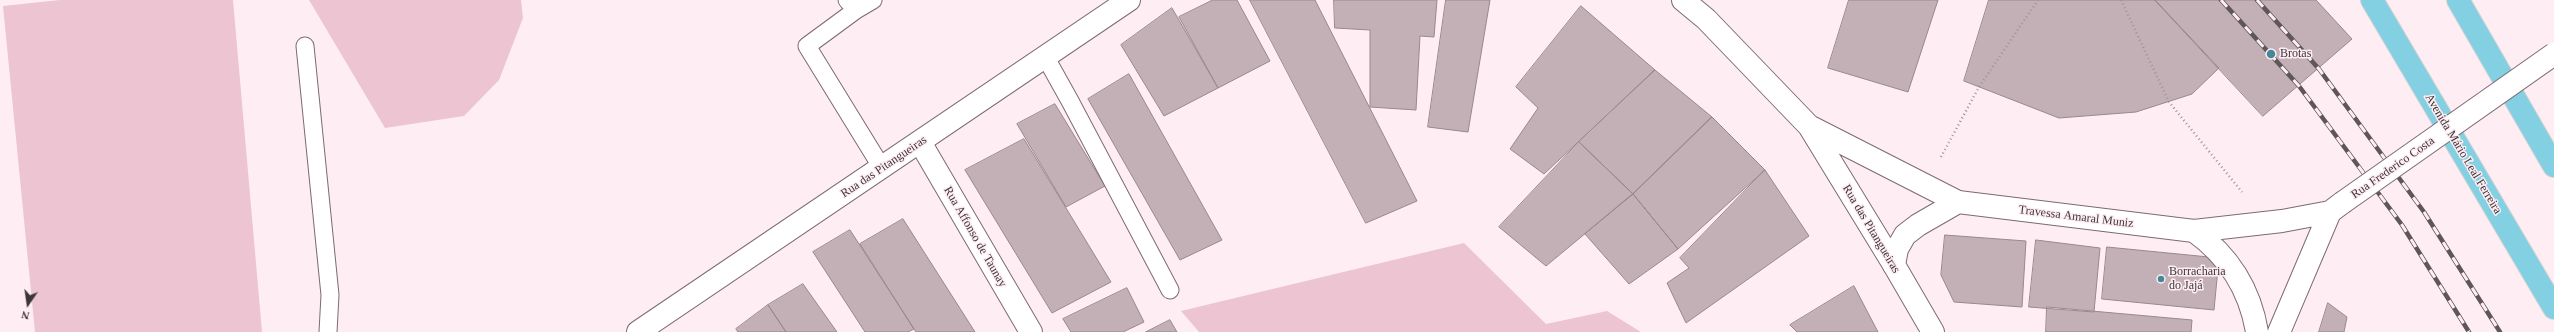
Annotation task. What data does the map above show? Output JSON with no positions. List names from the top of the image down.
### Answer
{
  "streets": {
    "highway": ["Avenida Mário Leal Ferreira"],
    "street": [
      "Rua das Pitangueiras",
      "Rua Frederico Costa",
      "Travessa Amaral Muniz",
      "Rua Affonso de Taunay"
    ]
  },
  "crossings": [
    ["Rua das Pitangueiras", "Travessa Amaral Muniz"],
    ["Rua das Pitangueiras", "Rua Affonso de Taunay"],
    ["Rua Frederico Costa", "Travessa Amaral Muniz"]
  ],
  "places": ["Brotas", "Borracharia do Jajá"],
  "north": "bottom"
}
